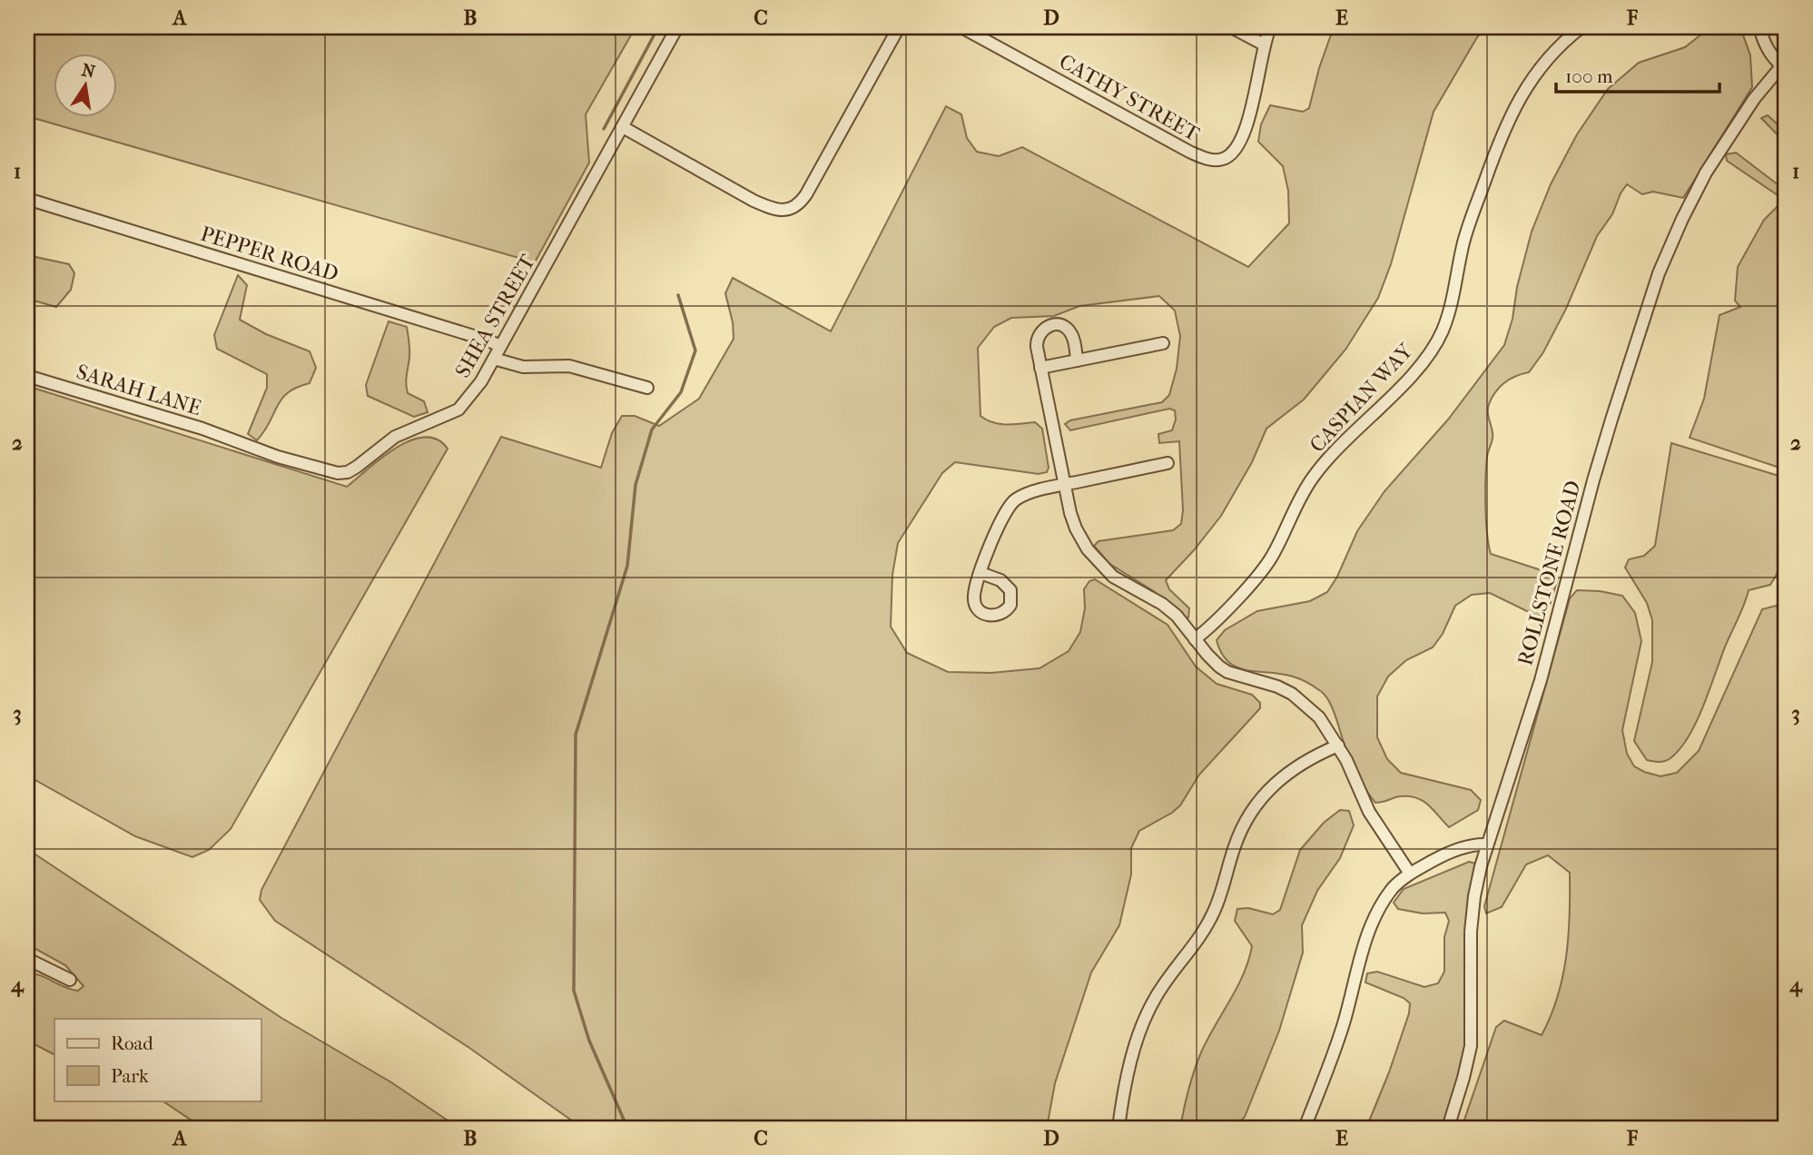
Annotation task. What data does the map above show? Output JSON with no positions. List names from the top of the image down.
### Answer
{
  "streets": {
    "street": [
      "CATHY STREET",
      "PEPPER ROAD",
      "SHEA STREET",
      "SARAH LANE",
      "CASPIAN WAY",
      "ROLLSTONE ROAD"
    ]
  },
  "crossings": [
    ["PEPPER ROAD", "SHEA STREET"],
    ["SHEA STREET", "SARAH LANE"]
  ],
  "legend": ["Road", "Park"],
  "scale_bar": "100 m",
  "north": "top",
  "grid": {
    "columns": [
      "A",
      "B",
      "C",
      "D",
      "E",
      "F"
    ],
    "rows": [
      "1",
      "2",
      "3",
      "4"
    ]
  }
}
